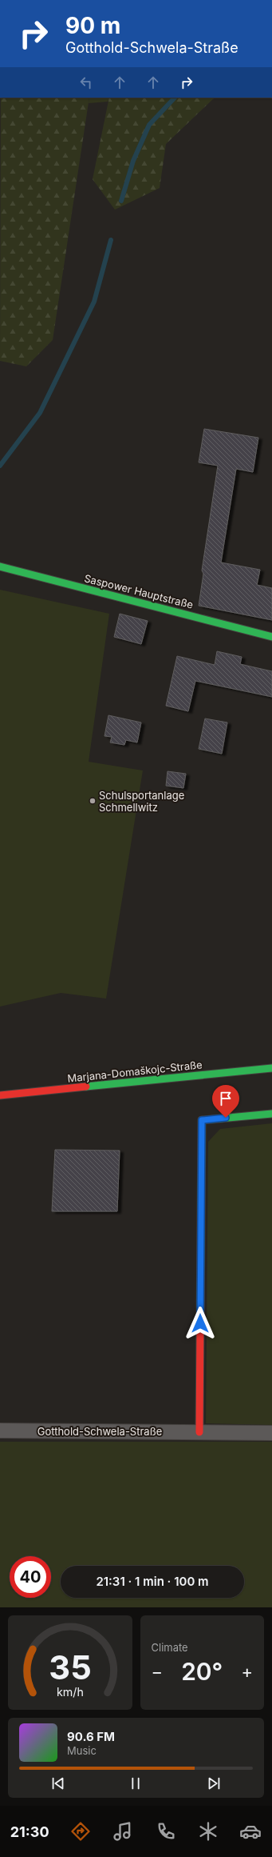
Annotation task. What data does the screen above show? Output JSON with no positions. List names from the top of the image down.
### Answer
{
  "streets": {
    "street": ["Saspower Hauptstraße", "Marjana-Domaškojc-Straße", "Gotthold-Schwela-Straße"]
  },
  "places": ["Schulsportanlage Schmellwitz"],
  "page": {
    "turn": ["90 m", "Gotthold-Schwela-Straße"],
    "limit": "40",
    "trip": "21:31 · 1 min · 100 m",
    "tile": "Climate",
    "heat": ["−", "20°", "+"],
    "song": ["90.6 FM", "Music"],
    "tabs": "21:30",
    "gauge": ["35", "km/h"]
  }
}
